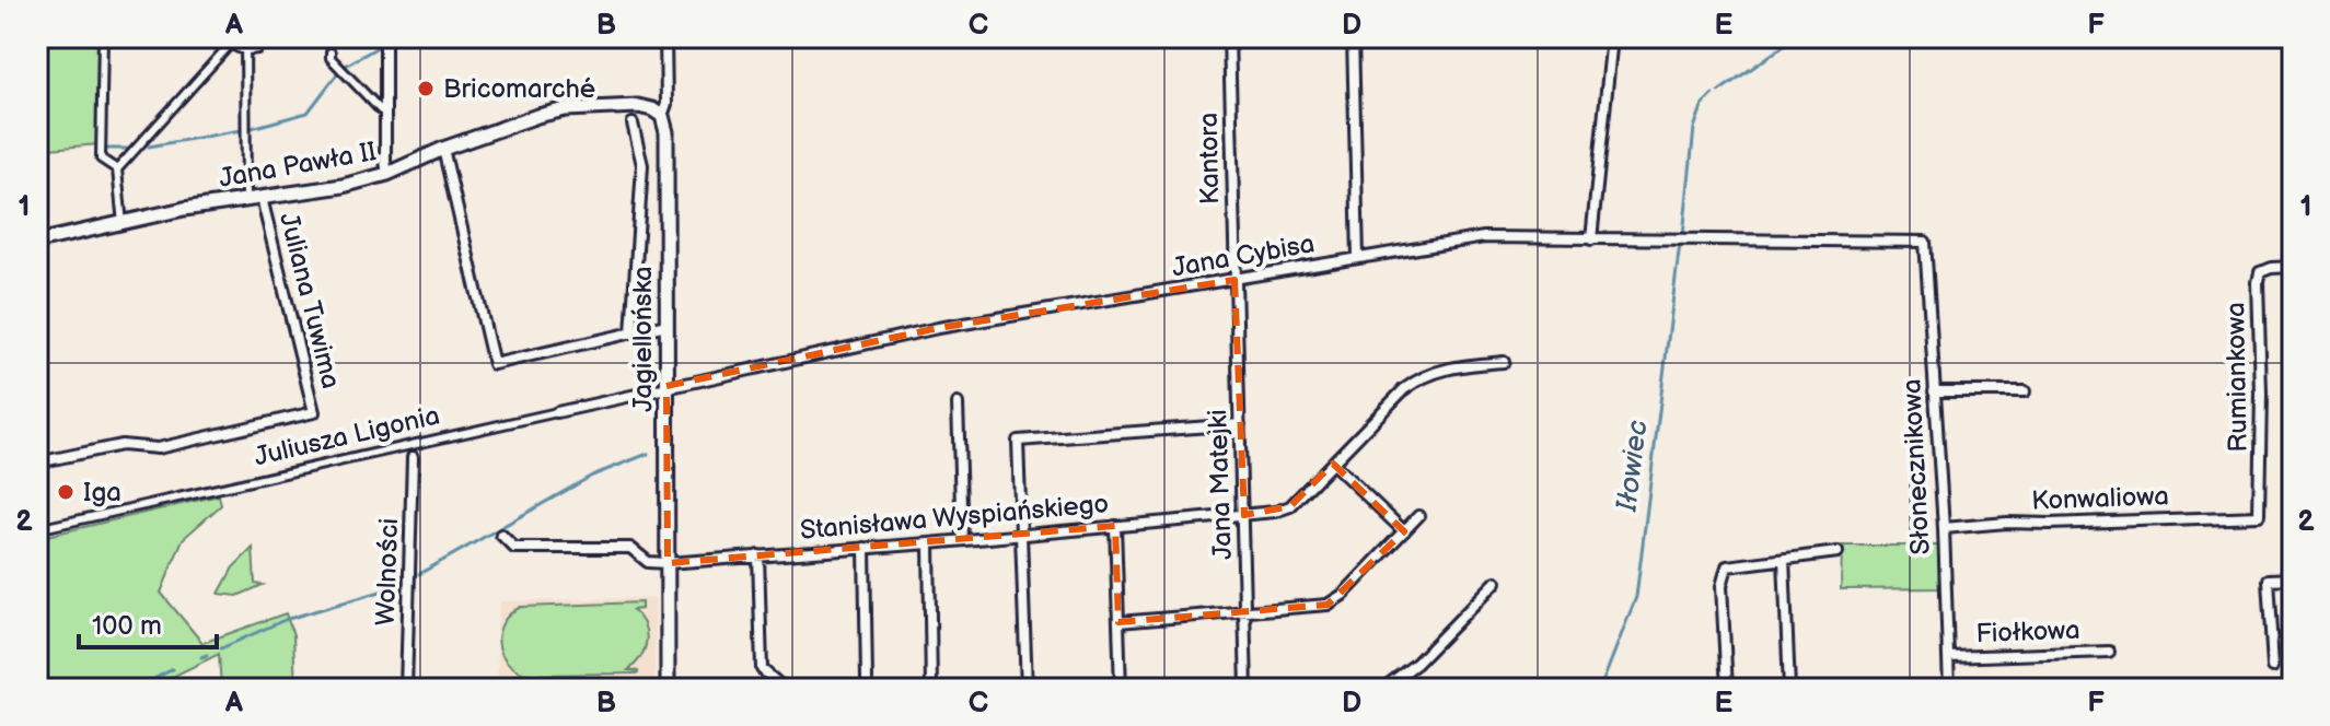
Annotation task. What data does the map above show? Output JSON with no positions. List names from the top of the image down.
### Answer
{
  "streets": {
    "street": [
      "Kantora",
      "Jana Pawła II",
      "Jana Cybisa",
      "Juliana Tuwima",
      "Jagiellońska",
      "Rumiankowa",
      "Juliusza Ligonia",
      "Słonecznikowa",
      "Jana Matejki",
      "Konwaliowa",
      "Stanisława Wyspiańskiego",
      "Wolności",
      "Fiołkowa"
    ]
  },
  "crossings": [
    ["Kantora", "Jana Cybisa"],
    ["Kantora", "Jana Matejki"],
    ["Jana Pawła II", "Juliana Tuwima"],
    ["Jana Pawła II", "Jagiellońska"],
    ["Jana Cybisa", "Jagiellońska"],
    ["Jana Cybisa", "Juliusza Ligonia"],
    ["Jana Cybisa", "Słonecznikowa"],
    ["Jana Cybisa", "Jana Matejki"],
    ["Jagiellońska", "Juliusza Ligonia"],
    ["Jagiellońska", "Stanisława Wyspiańskiego"],
    ["Rumiankowa", "Konwaliowa"],
    ["Słonecznikowa", "Konwaliowa"],
    ["Słonecznikowa", "Fiołkowa"],
    ["Jana Matejki", "Stanisława Wyspiańskiego"]
  ],
  "water": ["Iłowiec"],
  "places": ["Bricomarché", "Iga"],
  "scale_bar": "100 m",
  "grid": {
    "columns": [
      "A",
      "B",
      "C",
      "D",
      "E",
      "F"
    ],
    "rows": ["1", "2"]
  }
}
